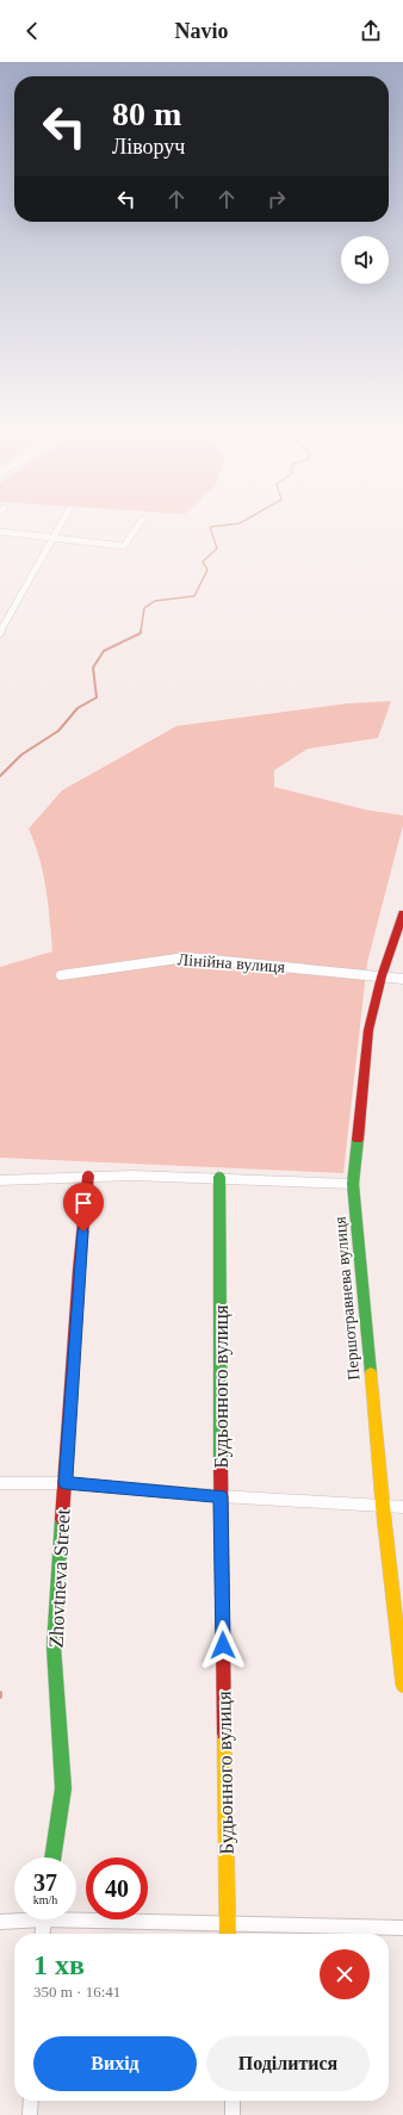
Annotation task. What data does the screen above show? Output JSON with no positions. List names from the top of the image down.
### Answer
{
  "streets": {
    "street": [
      "Лінійна вулиця",
      "Першотравнева вулиця",
      "Будьонного вулиця",
      "Zhovtneva Street"
    ]
  },
  "crossings": [
    ["Лінійна вулиця", "Першотравнева вулиця"]
  ],
  "page": {
    "header": "Navio",
    "turn": ["80 m", "Ліворуч"],
    "speed": "37 km/h",
    "limit": "40",
    "heading": ["1 хв", "350 m · 16:41"],
    "buttons": ["Вихід", "Поділитися"]
  }
}
